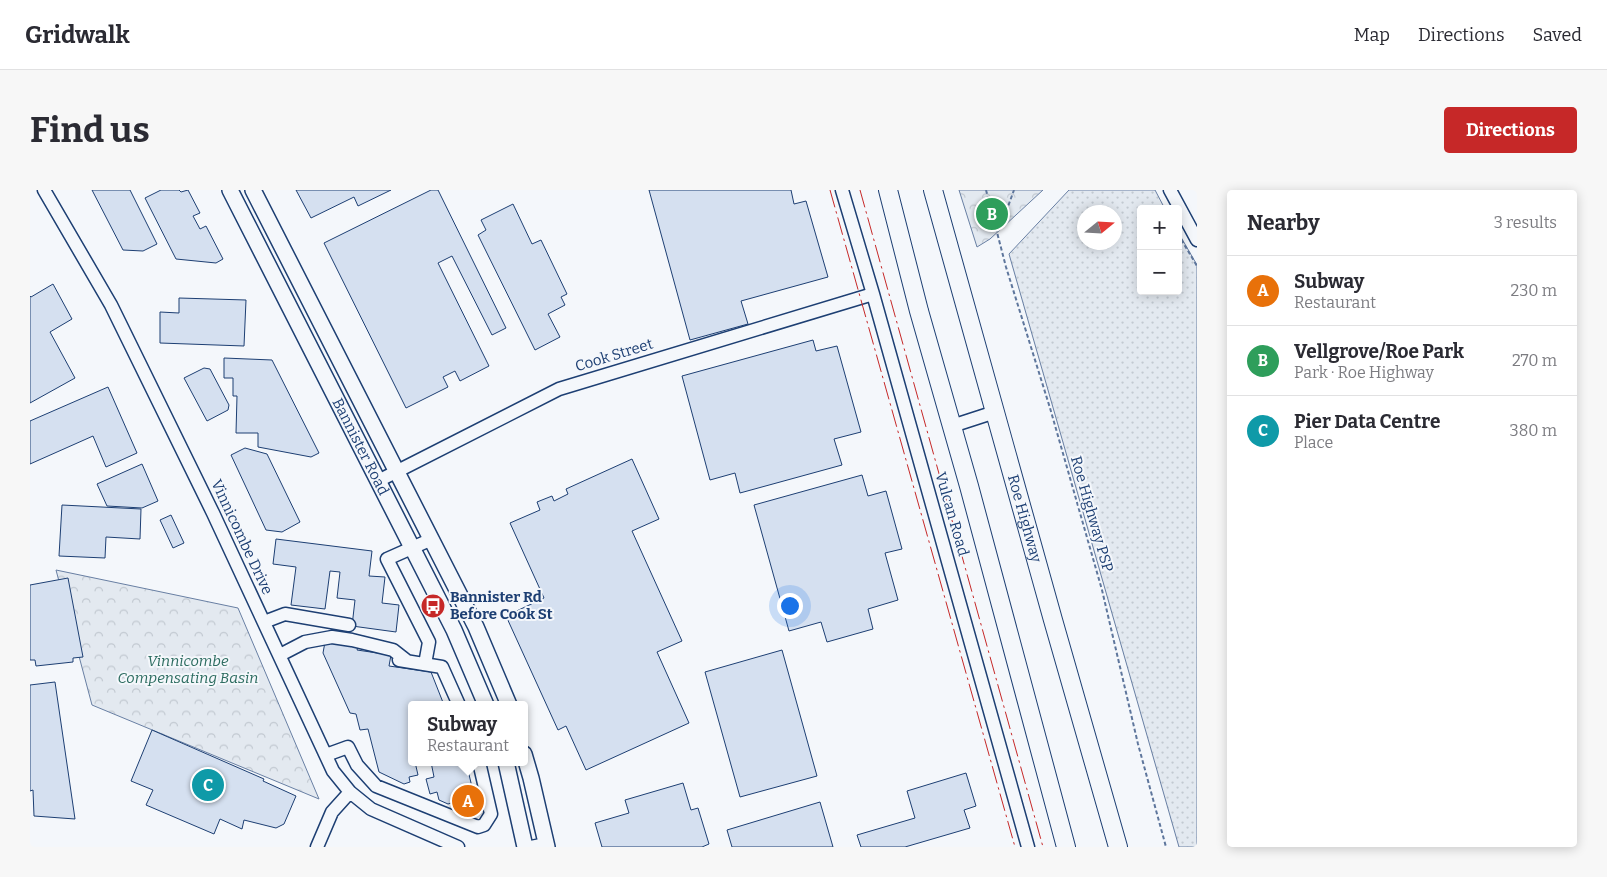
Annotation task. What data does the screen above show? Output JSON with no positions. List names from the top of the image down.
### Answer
{
  "streets": {
    "highway": ["Roe Highway"],
    "main road": ["Bannister Road"],
    "street": ["Cook Street", "Vulcan Road", "Vinnicombe Drive"],
    "path": ["Roe Highway PSP"]
  },
  "crossings": [
    ["Cook Street", "Bannister Road"],
    ["Cook Street", "Vulcan Road"]
  ],
  "parks": ["Vinnicombe Compensating Basin"],
  "places": {
    "bus stop": ["Bannister Rd Before Cook St"]
  },
  "north": "right",
  "page": {
    "header": "Gridwalk",
    "nav": ["Map", "Directions", "Saved"],
    "buttons": "Directions",
    "title": "Find us",
    "heading": ["Nearby", "3 results"],
    "pins": ["B", "C", "A"],
    "map_buttons": ["+", "−"],
    "list": [
      {
        "mark": "A",
        "name": "Subway",
        "note": "Restaurant",
        "value": "230 m"
      },
      {
        "mark": "B",
        "name": "Vellgrove/Roe Park",
        "note": "Park · Roe Highway",
        "value": "270 m"
      },
      {
        "mark": "C",
        "name": "Pier Data Centre",
        "note": "Place",
        "value": "380 m"
      }
    ],
    "popup": ["Subway", "Restaurant"]
  }
}
